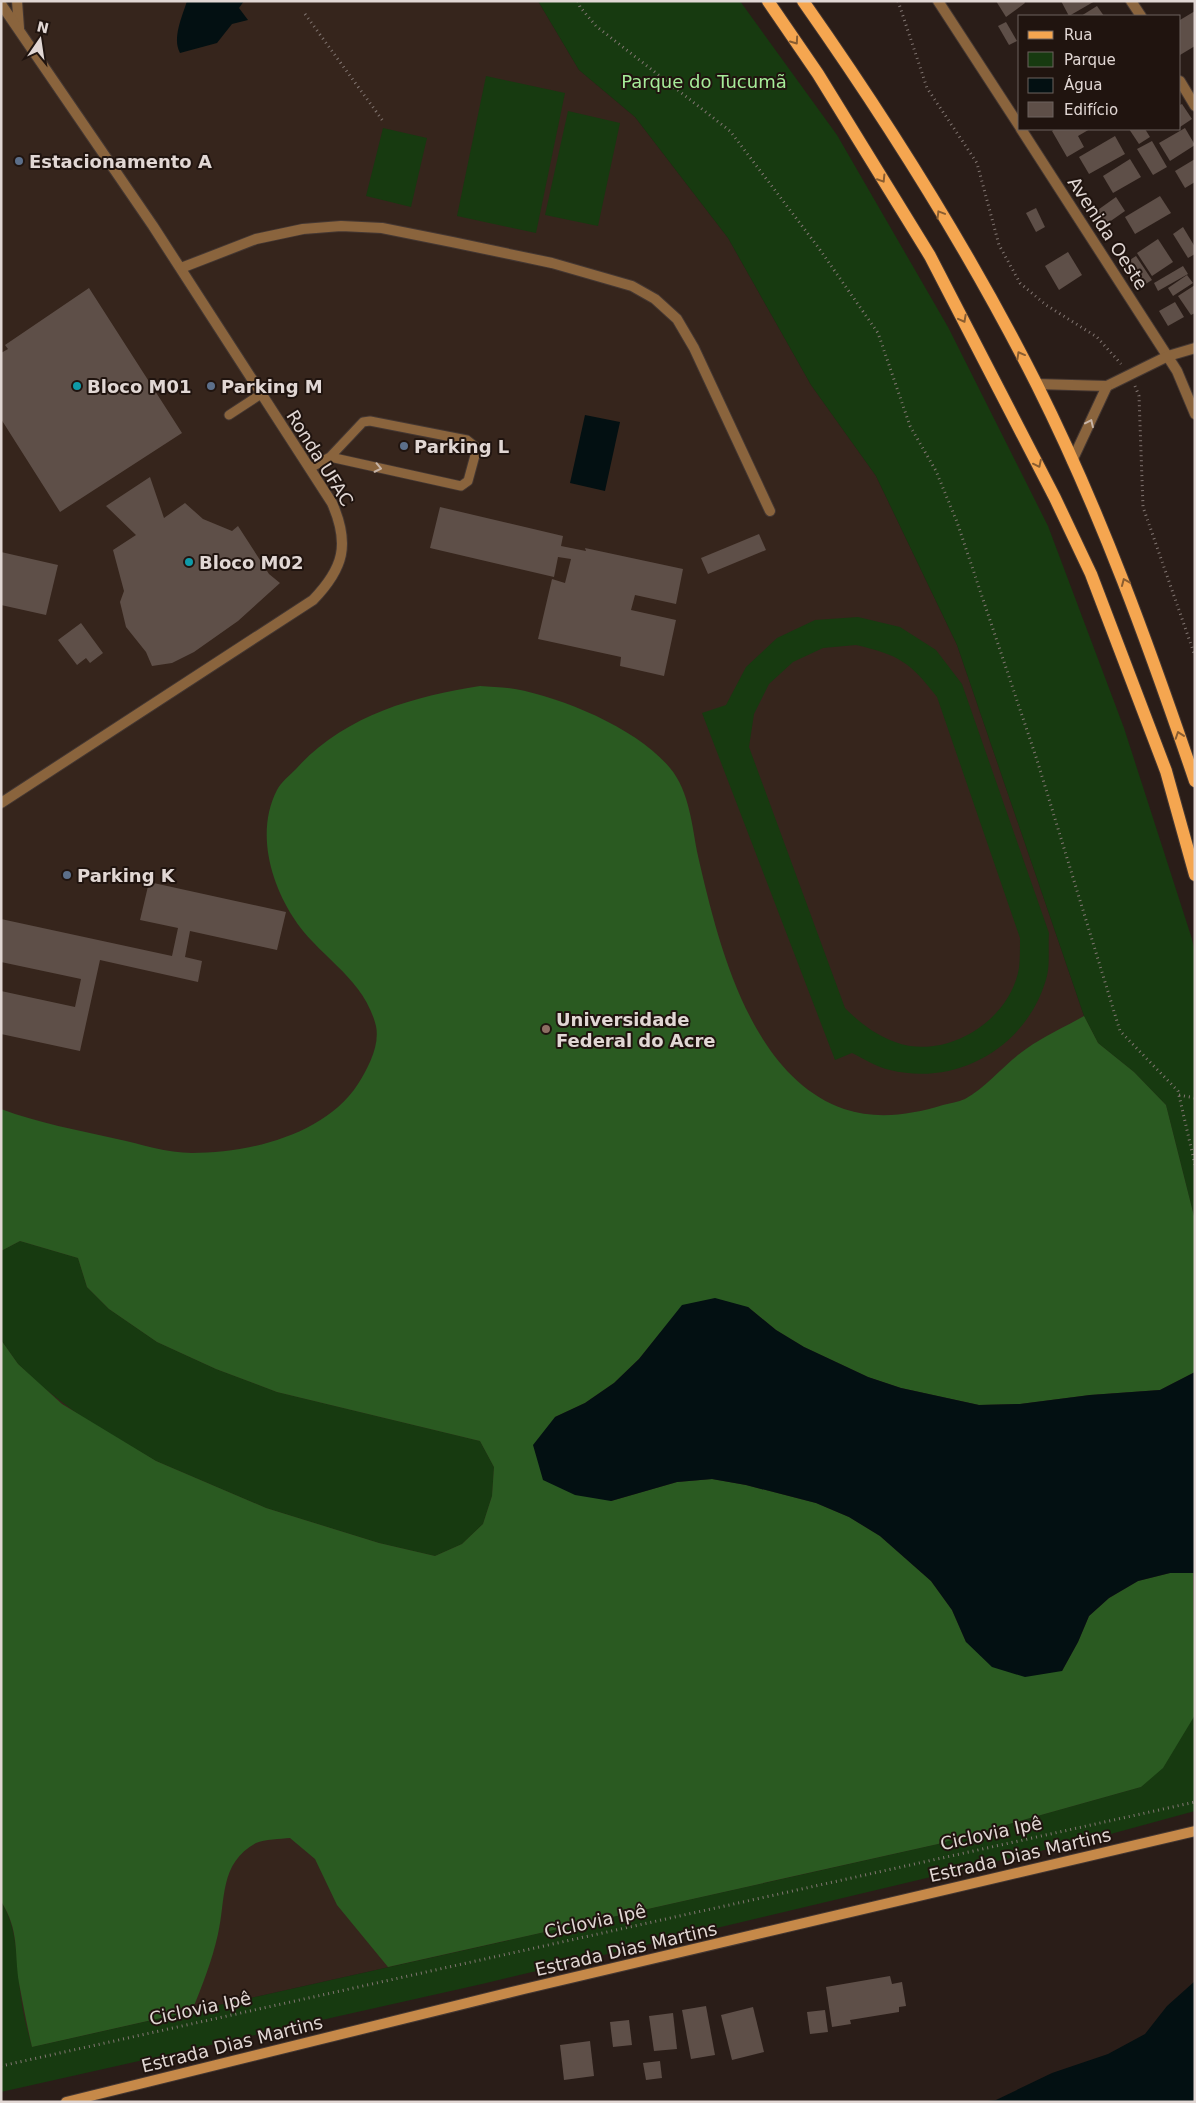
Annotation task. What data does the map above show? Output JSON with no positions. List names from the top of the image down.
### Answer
{
  "streets": {
    "street": ["Avenida Oeste", "Ronda UFAC", "Estrada Dias Martins"],
    "path": ["Ciclovia Ipê"]
  },
  "parks": ["Parque do Tucumã"],
  "places": [
    "Estacionamento A",
    "Bloco M01",
    "Parking M",
    "Parking L",
    "Bloco M02",
    "Parking K",
    "Universidade Federal do Acre"
  ],
  "legend": [
    "Rua",
    "Parque",
    "Água",
    "Edifício"
  ],
  "north": "top"
}
